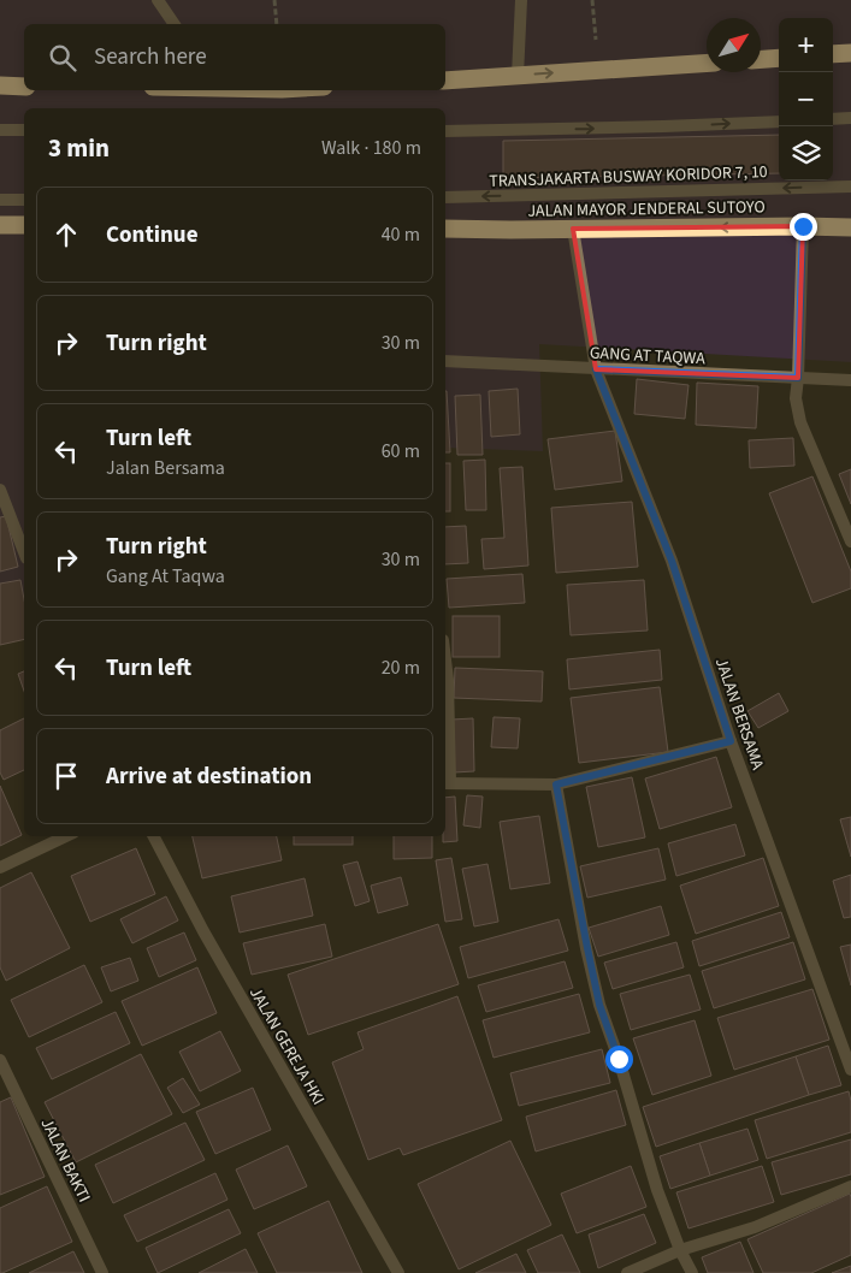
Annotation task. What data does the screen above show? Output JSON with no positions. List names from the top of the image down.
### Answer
{
  "streets": {
    "highway": ["JALAN MAYOR JENDERAL SUTOYO"],
    "street": [
      "TRANSJAKARTA BUSWAY KORIDOR 7, 10",
      "GANG AT TAQWA",
      "JALAN BERSAMA",
      "JALAN GEREJA HKI",
      "JALAN BAKTI"
    ]
  },
  "crossings": [
    ["JALAN MAYOR JENDERAL SUTOYO", "JALAN BERSAMA"],
    ["GANG AT TAQWA", "JALAN BERSAMA"]
  ],
  "north": "top right",
  "page": {
    "map_buttons": ["+", "−"],
    "search": "Search here",
    "heading": ["3 min", "Walk · 180 m"],
    "list": [
      ["Continue", "40 m"],
      ["Turn right", "30 m"],
      ["Turn left", "Jalan Bersama", "60 m"],
      ["Turn right", "Gang At Taqwa", "30 m"],
      ["Turn left", "20 m"],
      "Arrive at destination"
    ]
  }
}
